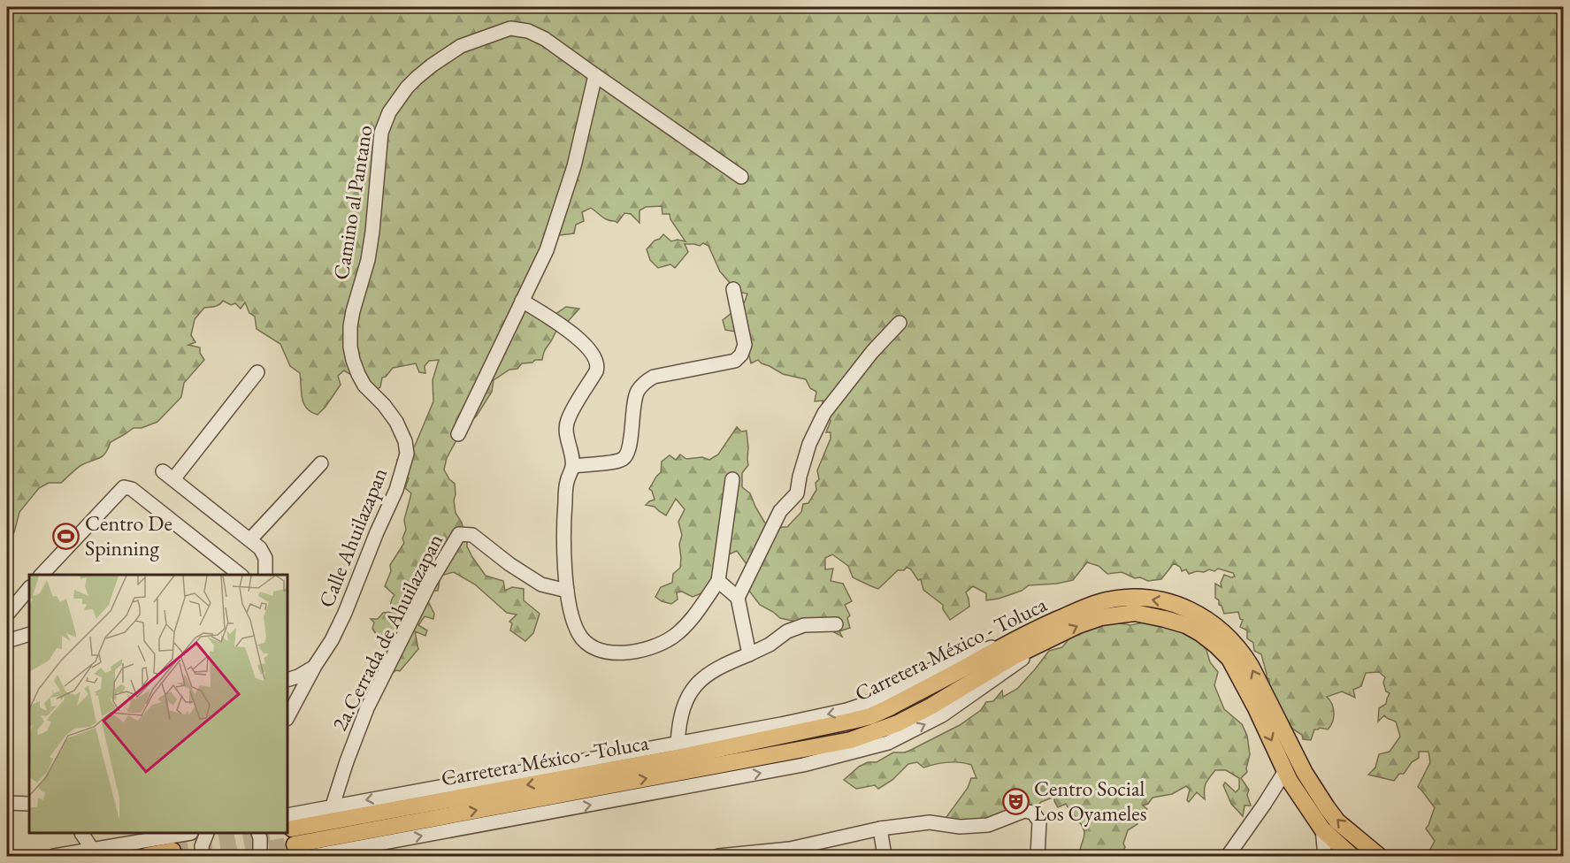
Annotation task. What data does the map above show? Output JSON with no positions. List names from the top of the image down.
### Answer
{
  "streets": {
    "main road": ["Carretera México - Toluca"],
    "street": ["Camino al Pantano", "Calle Ahuilazapan", "2a.Cerrada de Ahuilazapan"]
  },
  "crossings": [
    ["Camino al Pantano", "Calle Ahuilazapan"]
  ],
  "places": {
    "sports": ["Centro De Spinning"],
    "theatre": ["Centro Social Los Oyameles"]
  }
}
